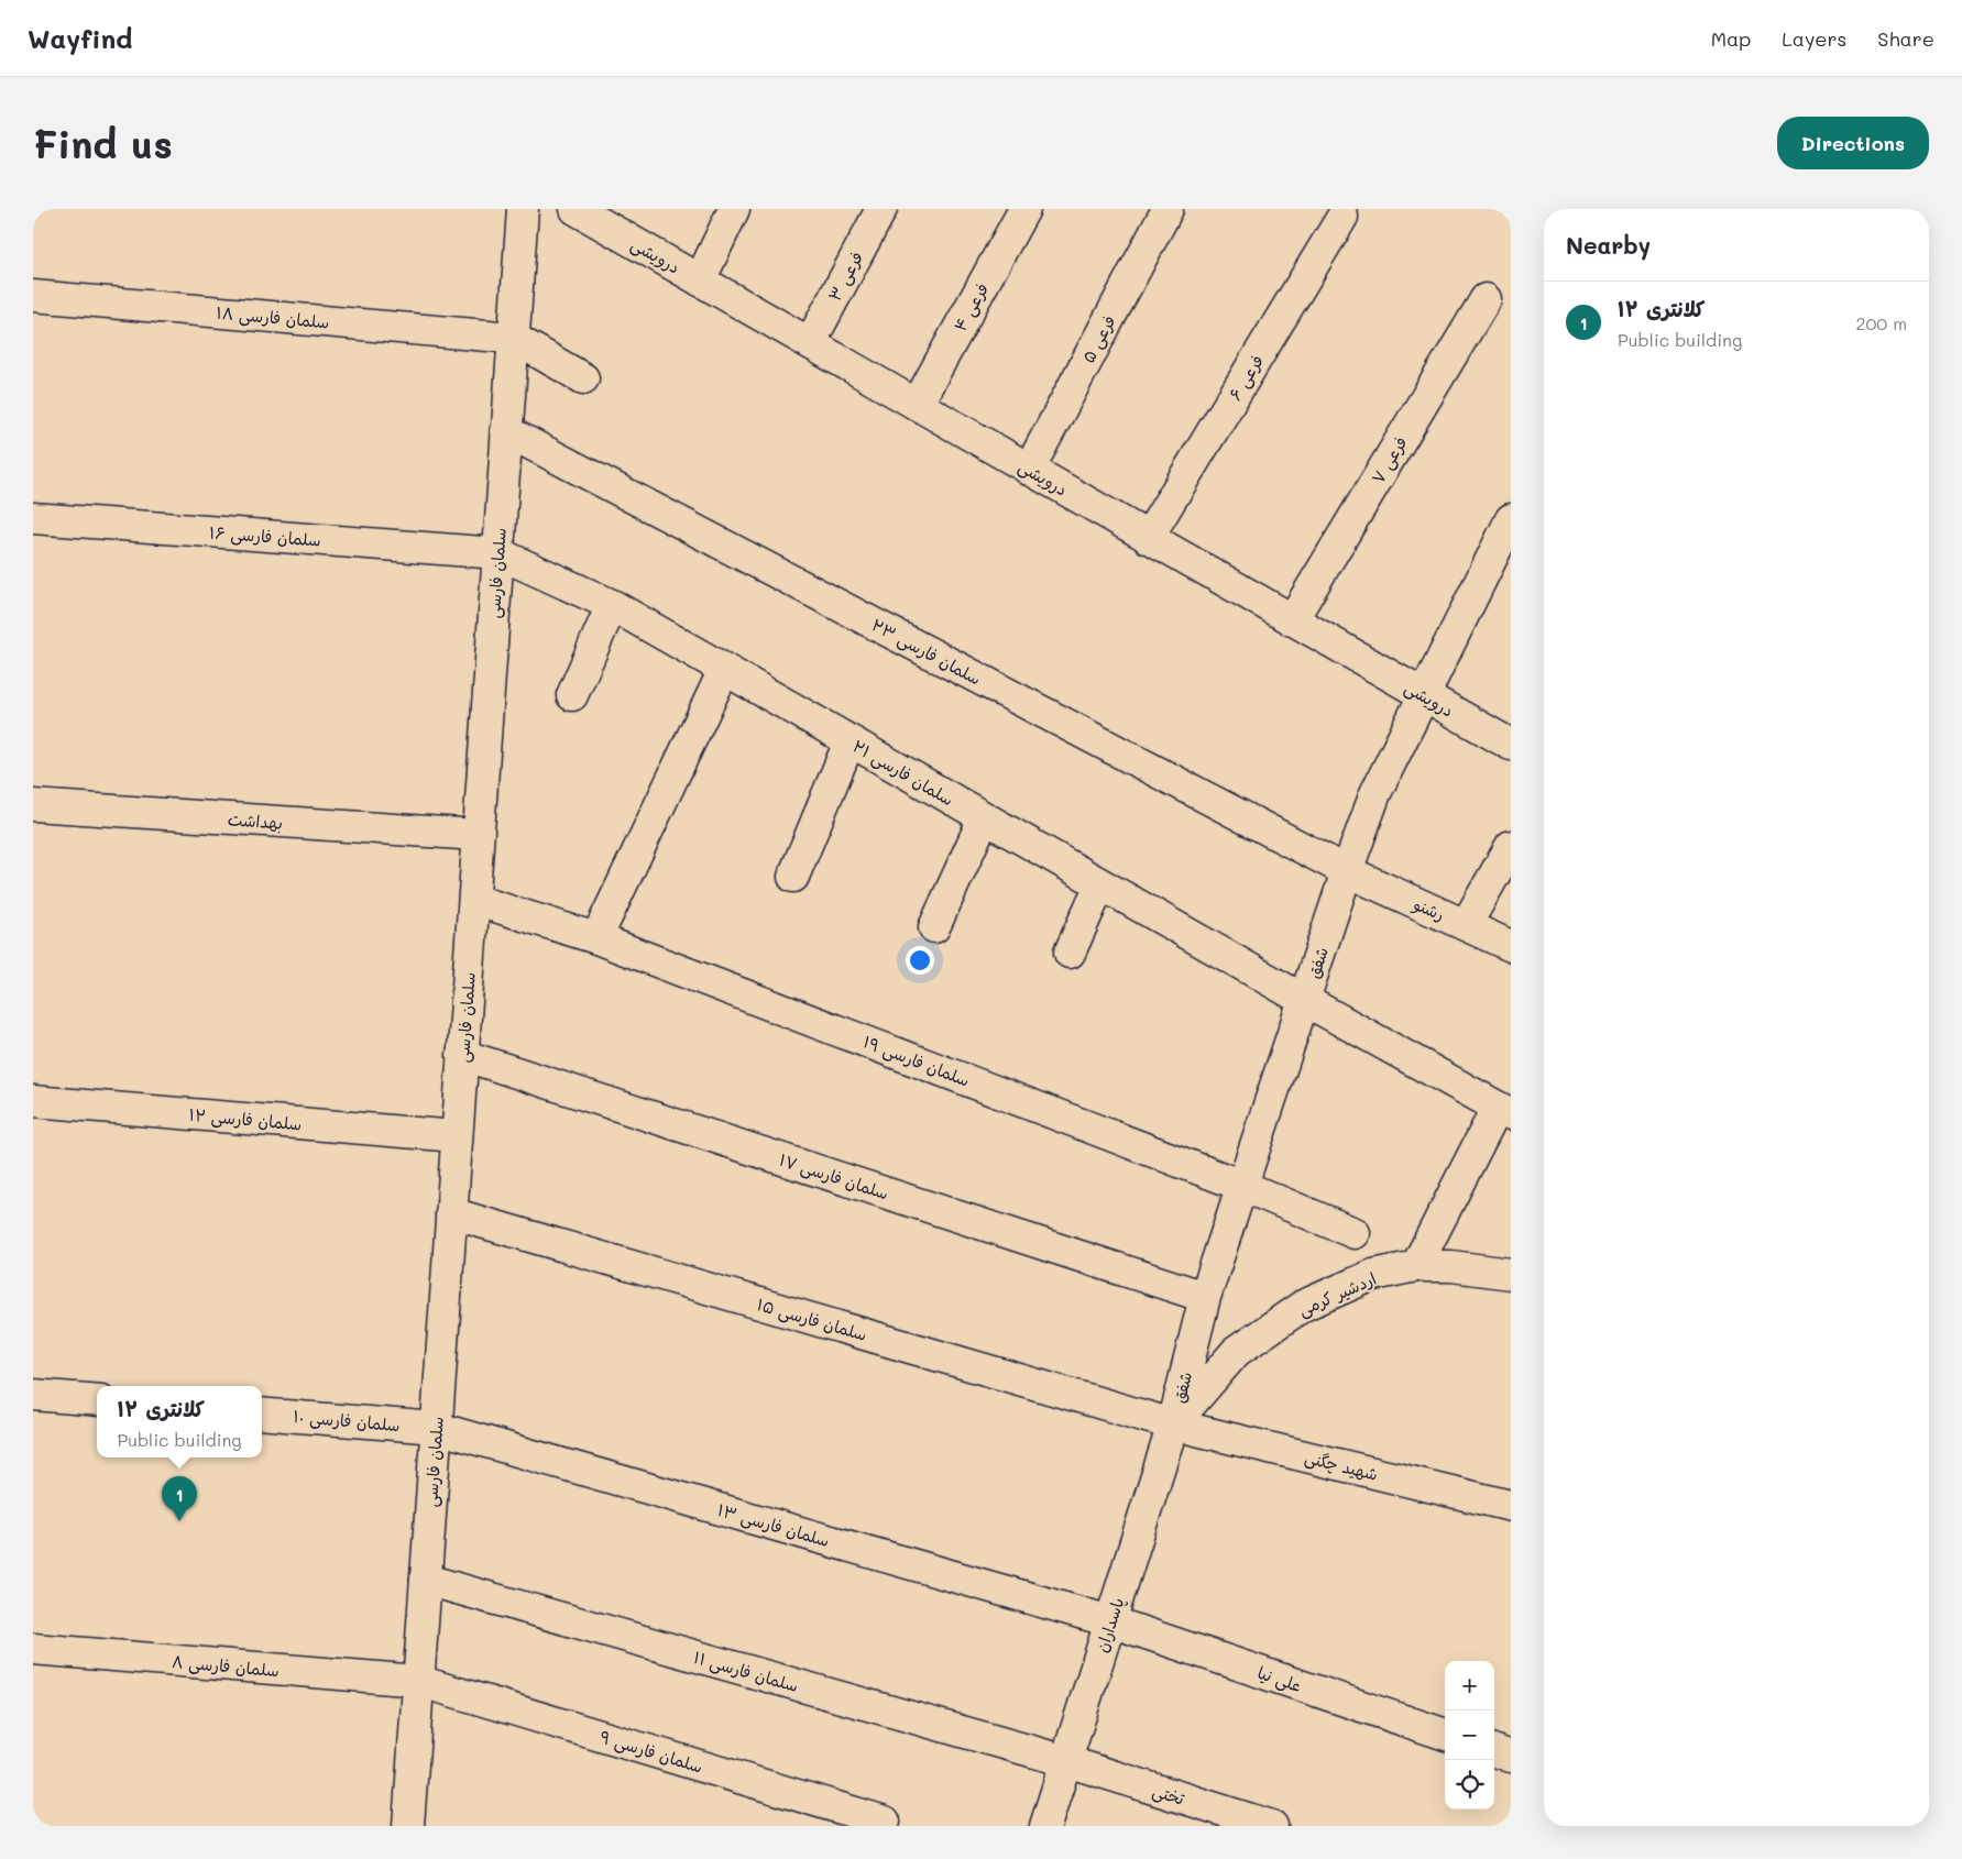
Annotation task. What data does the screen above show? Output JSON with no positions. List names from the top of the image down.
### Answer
{
  "streets": {
    "street": [
      "درویشی",
      "فرعی ۳",
      "فرعی ۴",
      "سلمان فارسی ۱۸",
      "فرعی ۵",
      "فرعی ۶",
      "فرعی ۷",
      "سلمان فارسی ۱۶",
      "سلمان فارسی",
      "سلمان فارسی ۲۳",
      "سلمان فارسی ۲۱",
      "بهداشت",
      "رشنو",
      "شفق",
      "سلمان فارسی ۱۹",
      "سلمان فارسی ۱۲",
      "سلمان فارسی ۱۷",
      "اردشیر کرمی",
      "سلمان فارسی ۱۵",
      "سلمان فارسی ۱۰",
      "شهید چگنی",
      "سلمان فارسی ۱۳",
      "پاسداران",
      "سلمان فارسی ۸",
      "سلمان فارسی ۱۱",
      "علی نیا",
      "سلمان فارسی ۹",
      "تختی"
    ]
  },
  "crossings": [
    ["درویشی", "فرعی ۳"],
    ["درویشی", "فرعی ۴"],
    ["درویشی", "فرعی ۵"],
    ["درویشی", "فرعی ۶"],
    ["درویشی", "فرعی ۷"],
    ["درویشی", "شفق"],
    ["سلمان فارسی ۱۸", "سلمان فارسی"],
    ["سلمان فارسی ۱۶", "سلمان فارسی"],
    ["سلمان فارسی ۱۶", "سلمان فارسی ۲۱"],
    ["سلمان فارسی", "سلمان فارسی ۲۳"],
    ["سلمان فارسی", "سلمان فارسی ۲۱"],
    ["سلمان فارسی", "بهداشت"],
    ["سلمان فارسی", "سلمان فارسی ۱۹"],
    ["سلمان فارسی", "سلمان فارسی ۱۲"],
    ["سلمان فارسی", "سلمان فارسی ۱۷"],
    ["سلمان فارسی", "سلمان فارسی ۱۵"],
    ["سلمان فارسی", "سلمان فارسی ۱۰"],
    ["سلمان فارسی", "سلمان فارسی ۱۳"],
    ["سلمان فارسی", "سلمان فارسی ۸"],
    ["سلمان فارسی", "سلمان فارسی ۱۱"],
    ["سلمان فارسی", "سلمان فارسی ۹"],
    ["سلمان فارسی ۲۳", "رشنو"],
    ["سلمان فارسی ۲۳", "شفق"],
    ["سلمان فارسی ۲۱", "شفق"],
    ["رشنو", "شفق"],
    ["شفق", "سلمان فارسی ۱۹"],
    ["شفق", "سلمان فارسی ۱۷"],
    ["شفق", "اردشیر کرمی"],
    ["شفق", "سلمان فارسی ۱۵"],
    ["شفق", "شهید چگنی"],
    ["شفق", "پاسداران"],
    ["اردشیر کرمی", "سلمان فارسی ۱۵"],
    ["اردشیر کرمی", "شهید چگنی"],
    ["اردشیر کرمی", "پاسداران"],
    ["سلمان فارسی ۱۵", "شهید چگنی"],
    ["سلمان فارسی ۱۵", "پاسداران"],
    ["سلمان فارسی ۱۰", "سلمان فارسی ۱۳"],
    ["شهید چگنی", "پاسداران"],
    ["سلمان فارسی ۱۳", "پاسداران"],
    ["سلمان فارسی ۱۳", "علی نیا"],
    ["پاسداران", "سلمان فارسی ۱۱"],
    ["پاسداران", "علی نیا"],
    ["پاسداران", "تختی"],
    ["سلمان فارسی ۸", "سلمان فارسی ۹"],
    ["سلمان فارسی ۱۱", "تختی"]
  ],
  "page": {
    "header": "Wayfind",
    "nav": ["Map", "Layers", "Share"],
    "buttons": "Directions",
    "title": "Find us",
    "heading": "Nearby",
    "list": [
      {
        "mark": "1",
        "name": "کلانتری ۱۲",
        "note": "Public building",
        "value": "200 m"
      }
    ],
    "popup": ["کلانتری ۱۲", "Public building"],
    "pins": "1",
    "map_buttons": ["+", "−"]
  }
}
